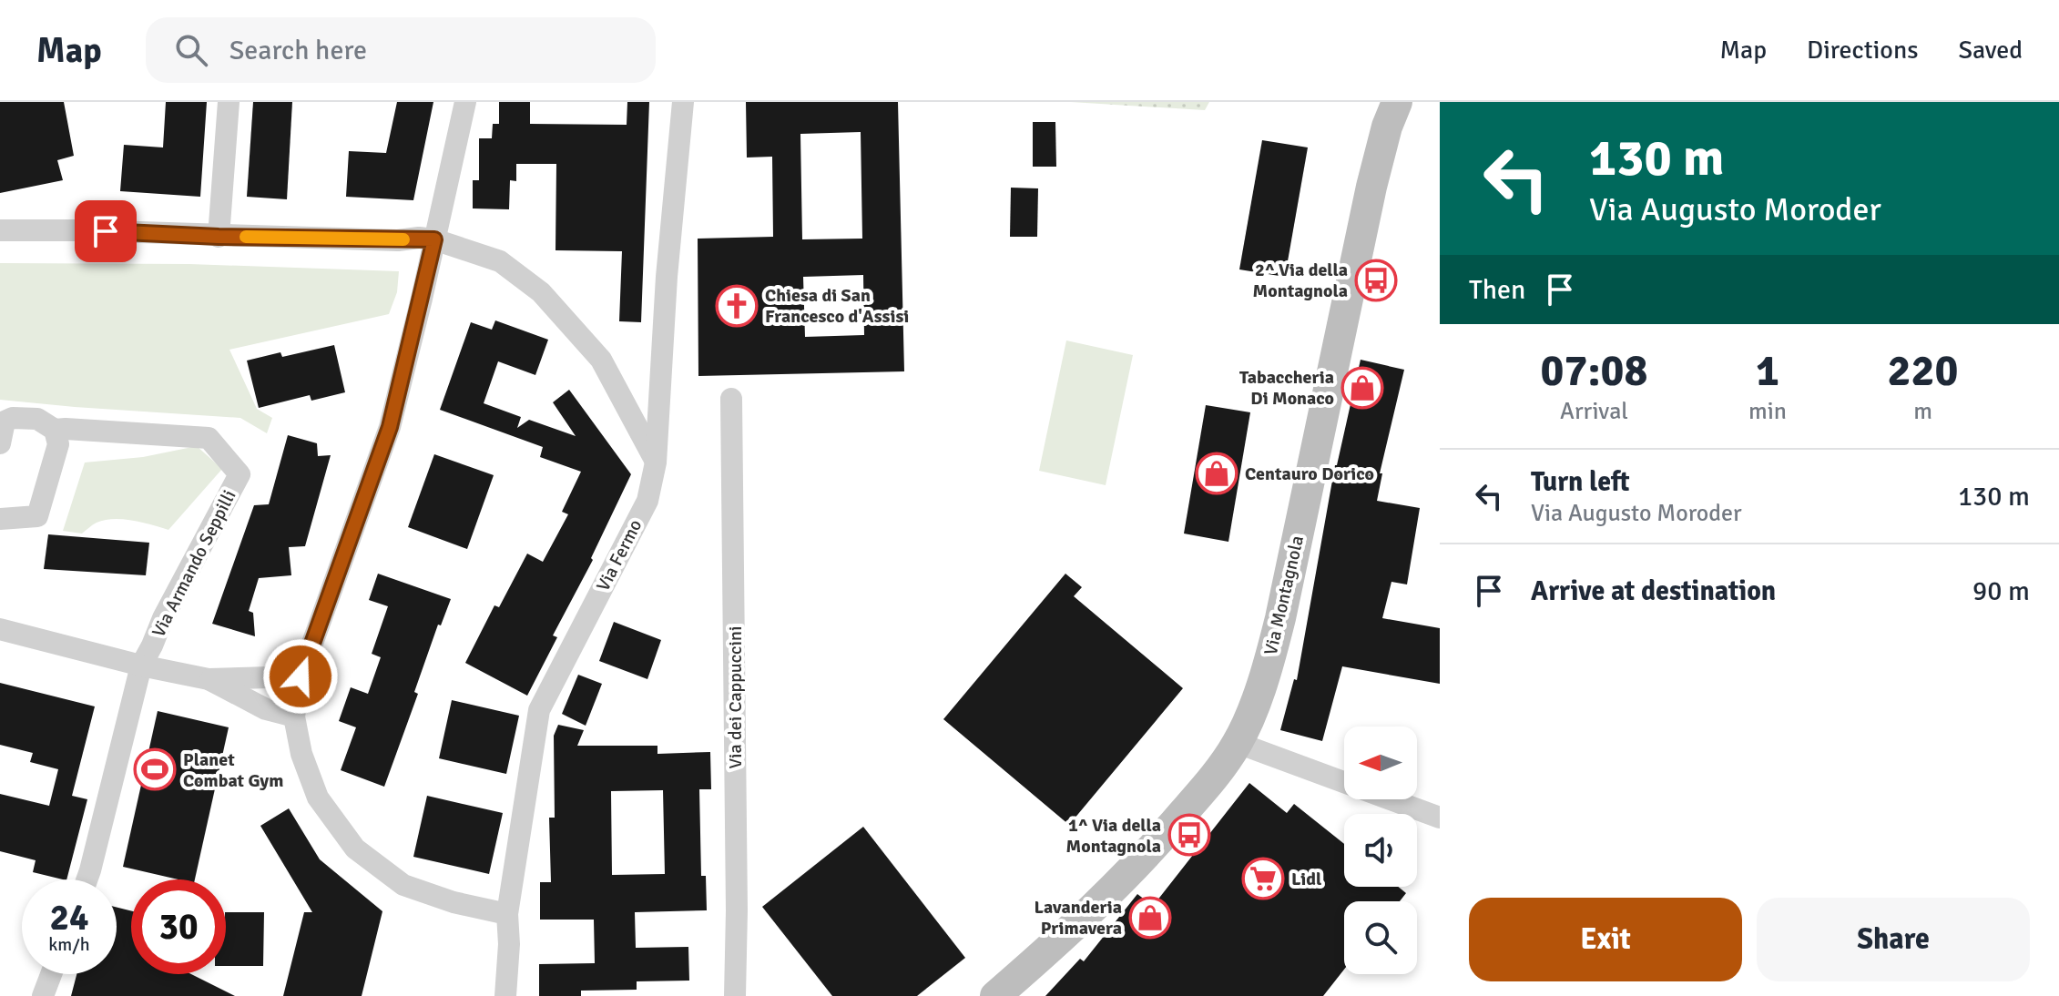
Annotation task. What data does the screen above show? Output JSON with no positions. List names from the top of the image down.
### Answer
{
  "streets": {
    "main road": ["Via Montagnola"],
    "street": ["Via Fermo", "Via Armando Seppilli", "Via dei Cappuccini"]
  },
  "places": {
    "bus stop": ["2^ Via della Montagnola", "1^ Via della Montagnola"],
    "church": ["Chiesa di San Francesco d'Assisi"],
    "shop": ["Tabaccheria Di Monaco", "Centauro Dorico", "Lavanderia Primavera"],
    "sports": ["Planet Combat Gym"],
    "supermarket": ["Lidl"]
  },
  "north": "left",
  "page": {
    "header": "Map",
    "search": "Search here",
    "nav": ["Map", "Directions", "Saved"],
    "turn": ["130 m", "Via Augusto Moroder"],
    "then": "Then",
    "eta": [
      "07:08",
      "Arrival",
      "1",
      "min",
      "220",
      "m"
    ],
    "list": [
      {
        "name": "Turn left",
        "note": "Via Augusto Moroder",
        "value": "130 m"
      },
      {
        "name": "Arrive at destination",
        "value": "90 m"
      }
    ],
    "speed": "24 km/h",
    "limit": "30",
    "buttons": ["Exit", "Share"]
  }
}
